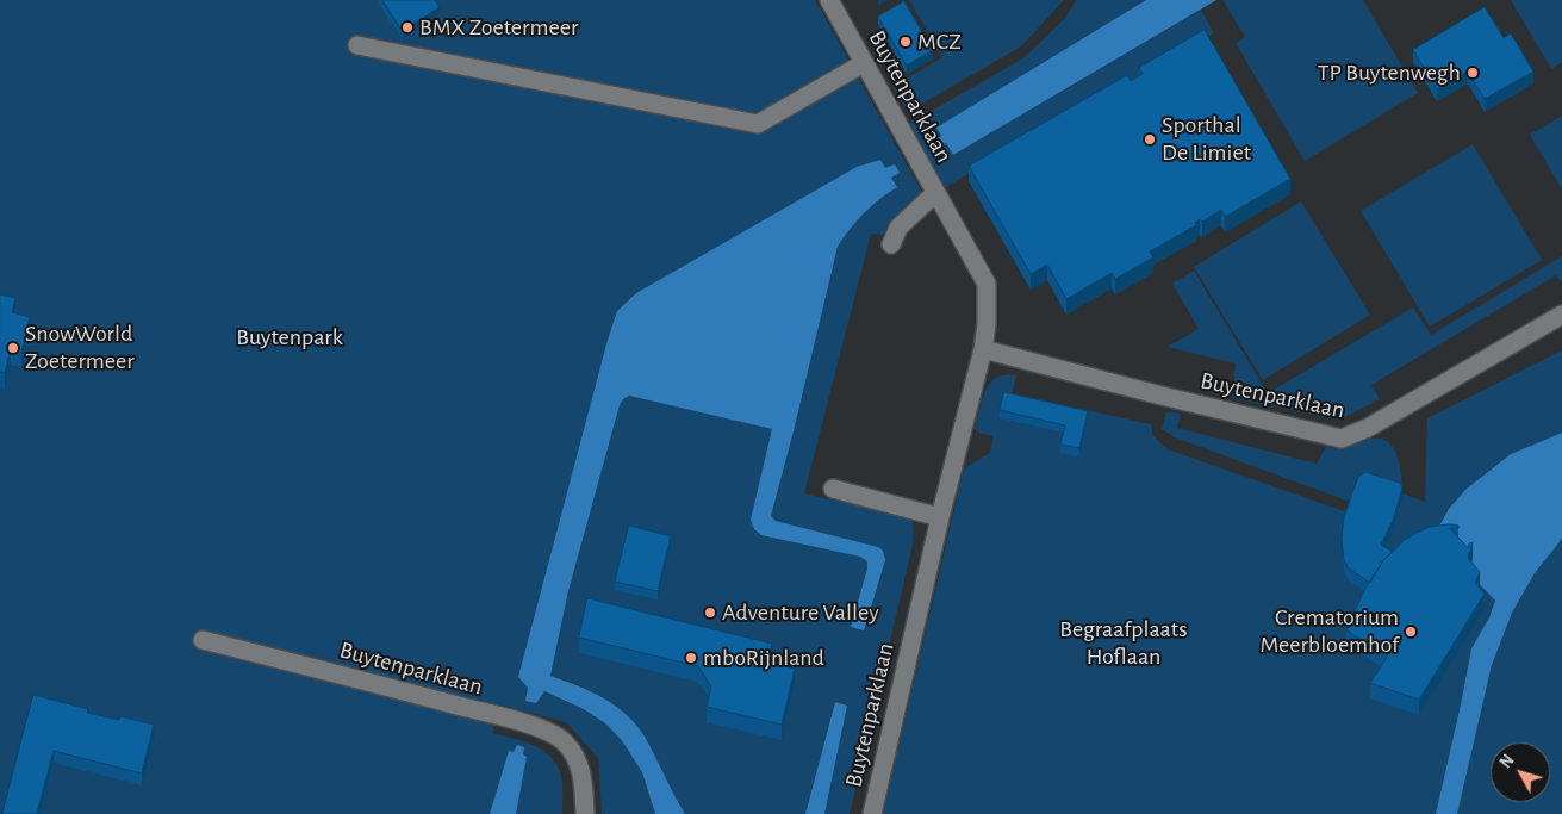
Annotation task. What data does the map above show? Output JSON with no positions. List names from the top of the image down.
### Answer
{
  "streets": {
    "street": ["Buytenparklaan"]
  },
  "parks": ["Buytenpark", "Begraafplaats Hoflaan"],
  "places": [
    "BMX Zoetermeer",
    "MCZ",
    "TP Buytenwegh",
    "Sporthal De Limiet",
    "SnowWorld Zoetermeer",
    "Adventure Valley",
    "Crematorium Meerbloemhof",
    "mboRijnland"
  ],
  "north": "top left"
}
